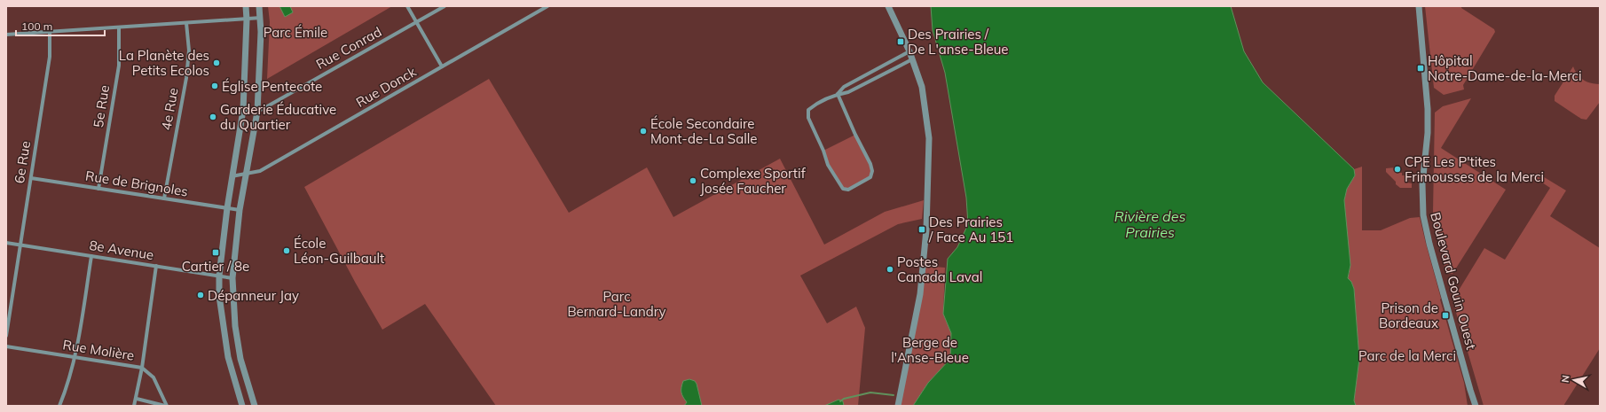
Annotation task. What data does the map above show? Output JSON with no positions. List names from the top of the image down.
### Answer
{
  "streets": {
    "street": [
      "Rue Conrad",
      "Rue Donck",
      "5e Rue",
      "4e Rue",
      "6e Rue",
      "Rue de Brignoles",
      "8e Avenue",
      "Boulevard Gouin Ouest",
      "Rue Molière"
    ]
  },
  "crossings": [
    ["5e Rue", "Rue de Brignoles"],
    ["4e Rue", "Rue de Brignoles"],
    ["6e Rue", "Rue de Brignoles"],
    ["6e Rue", "8e Avenue"]
  ],
  "water": ["Rivière des Prairies"],
  "parks": [
    "Parc Émile",
    "Parc Bernard-Landry",
    "Berge de l'Anse-Bleue",
    "Parc de la Merci"
  ],
  "places": {
    "transit": [
      "Des Prairies / De L'anse-Bleue",
      "Hôpital Notre-Dame-de-la-Merci",
      "Des Prairies / Face Au 151",
      "Cartier / 8e",
      "Prison de Bordeaux"
    ],
    "other": [
      "La Planète des Petits Ecolos",
      "Église Pentecote",
      "Garderie Éducative du Quartier",
      "École Secondaire Mont-de-La Salle",
      "CPE Les P'tites Frimousses de la Merci",
      "Complexe Sportif Josée Faucher",
      "École Léon-Guilbault",
      "Postes Canada Laval",
      "Dépanneur Jay"
    ]
  },
  "scale_bar": "100 m",
  "north": "left"
}
